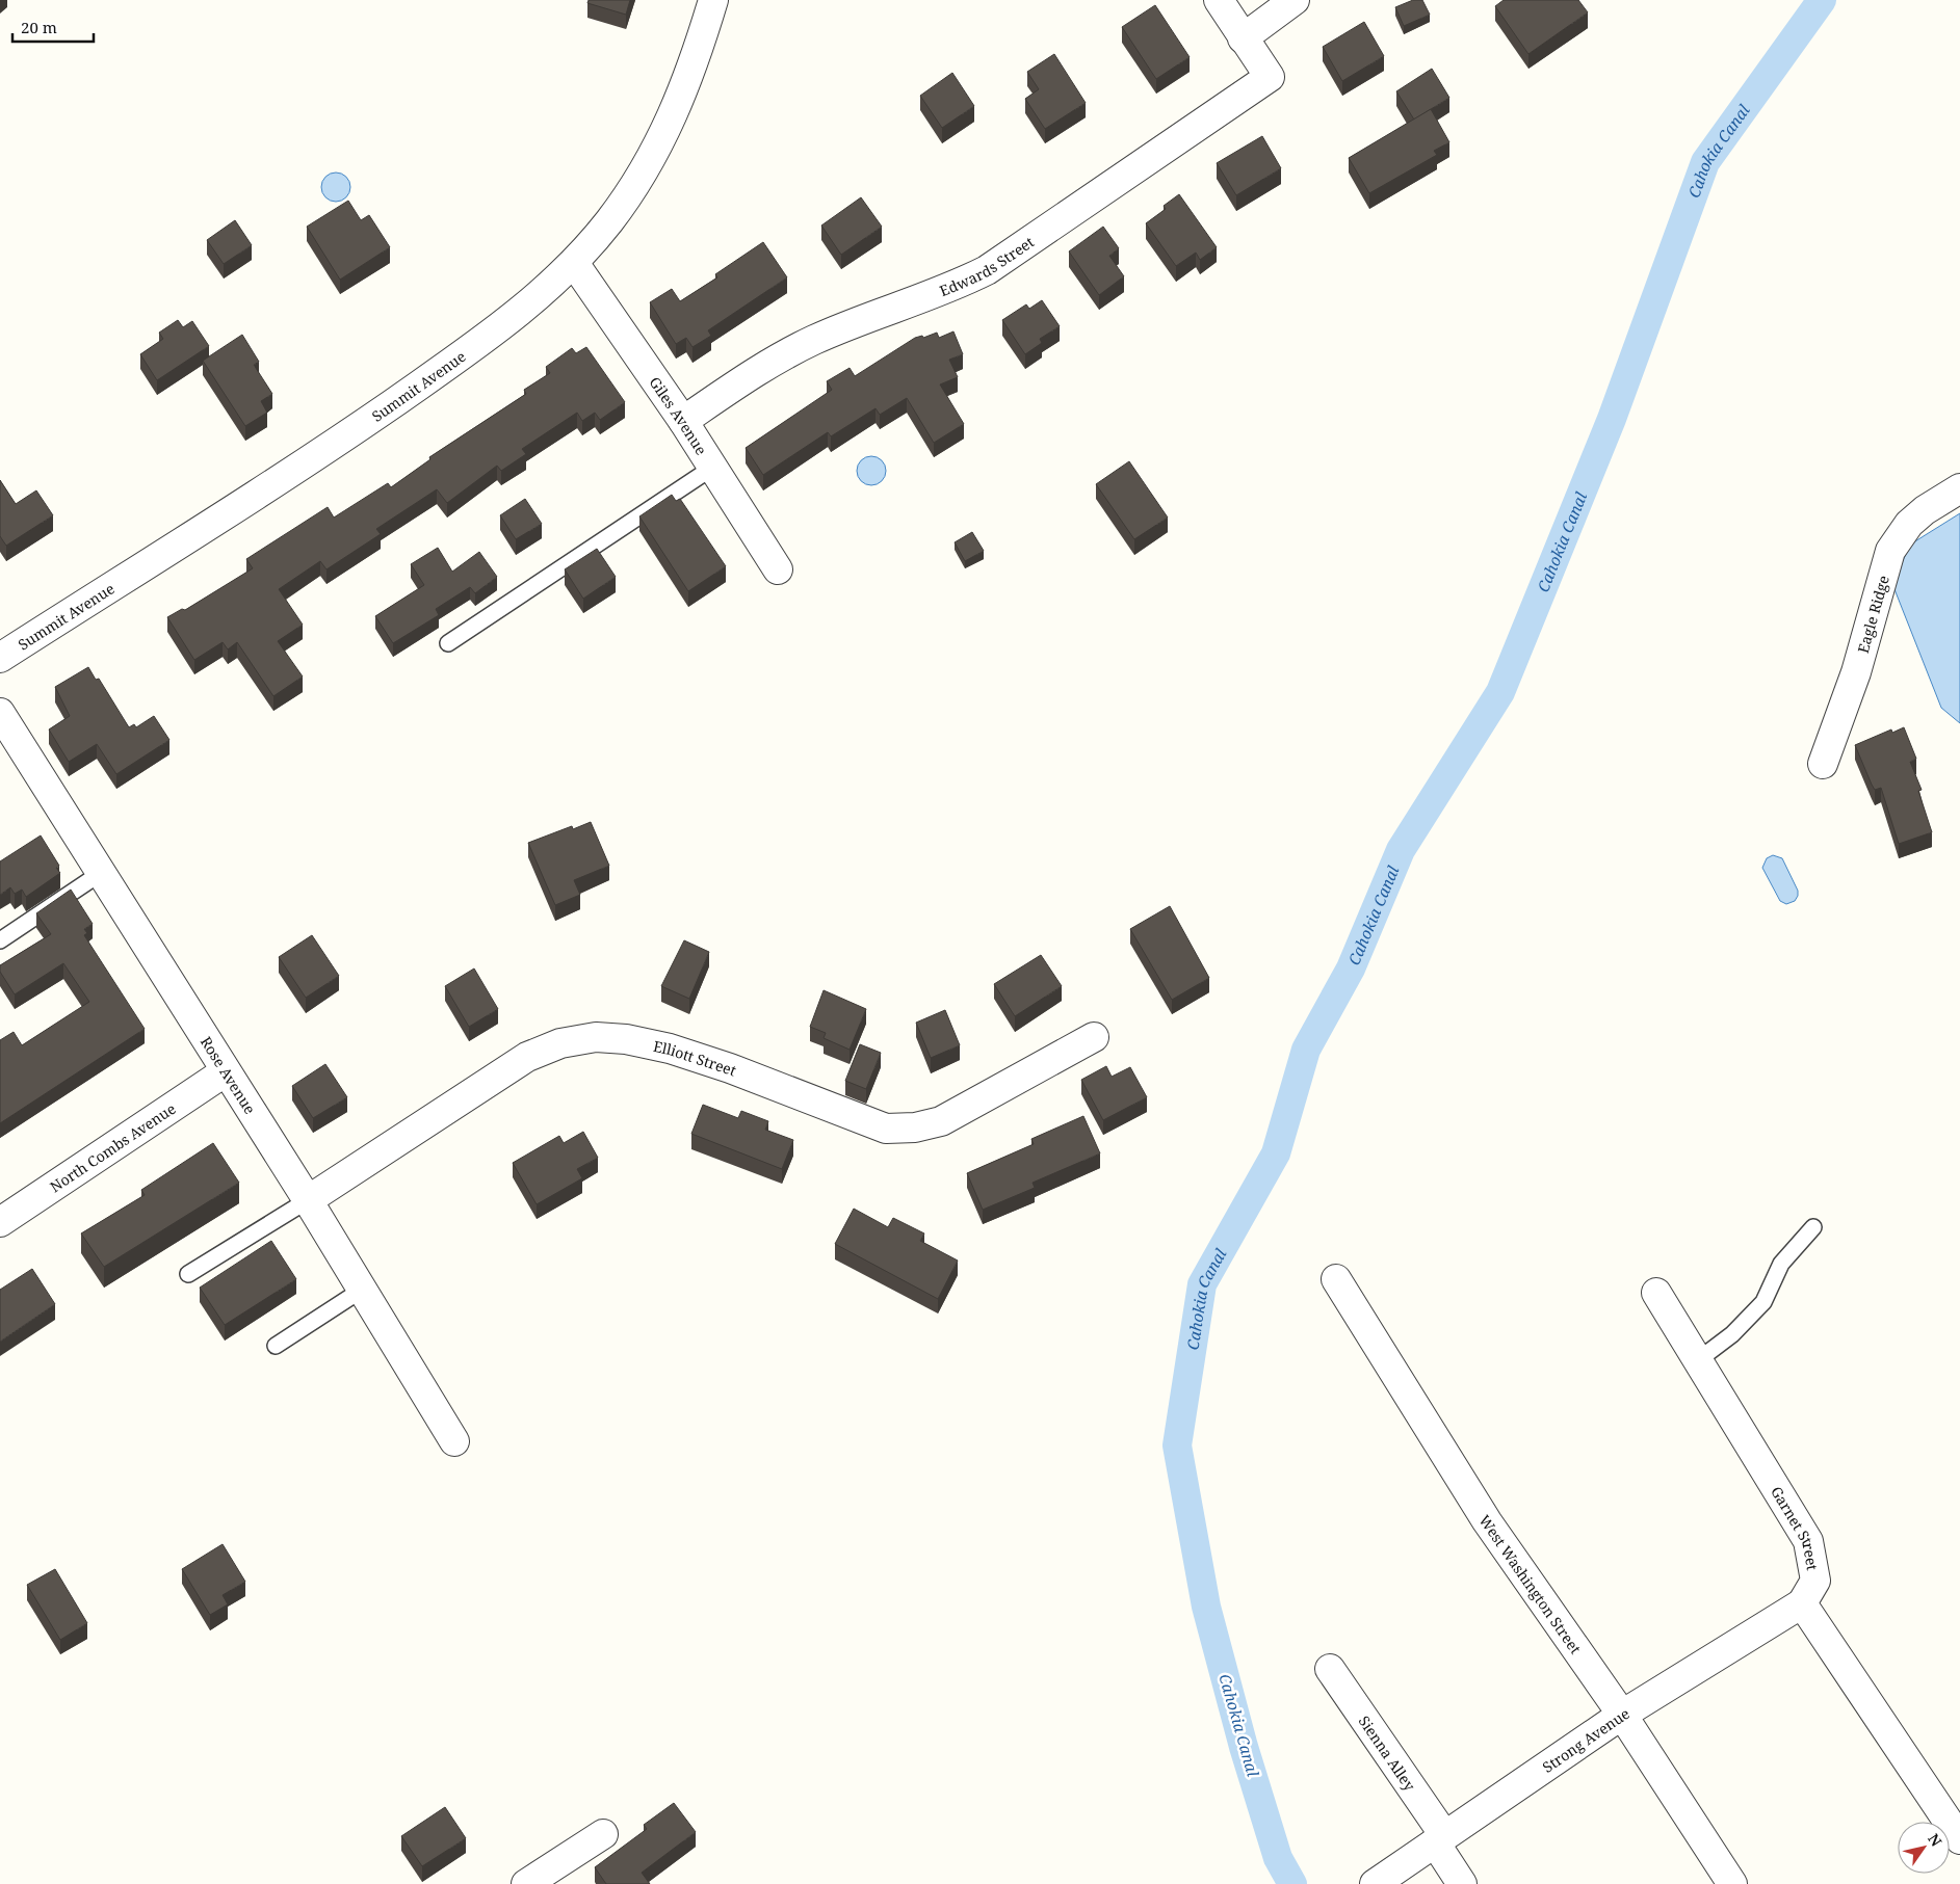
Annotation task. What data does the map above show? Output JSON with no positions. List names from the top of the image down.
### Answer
{
  "streets": {
    "street": [
      "Edwards Street",
      "Summit Avenue",
      "Giles Avenue",
      "Eagle Ridge",
      "Elliott Street",
      "Rose Avenue",
      "North Combs Avenue",
      "Garnet Street",
      "West Washington Street",
      "Strong Avenue",
      "Sienna Alley"
    ]
  },
  "crossings": [
    ["Edwards Street", "Giles Avenue"],
    ["Summit Avenue", "Giles Avenue"],
    ["Elliott Street", "Rose Avenue"],
    ["Rose Avenue", "North Combs Avenue"],
    ["Garnet Street", "Strong Avenue"],
    ["West Washington Street", "Strong Avenue"],
    ["Strong Avenue", "Sienna Alley"]
  ],
  "water": ["Cahokia Canal"],
  "scale_bar": "20 m",
  "north": "top right"
}
